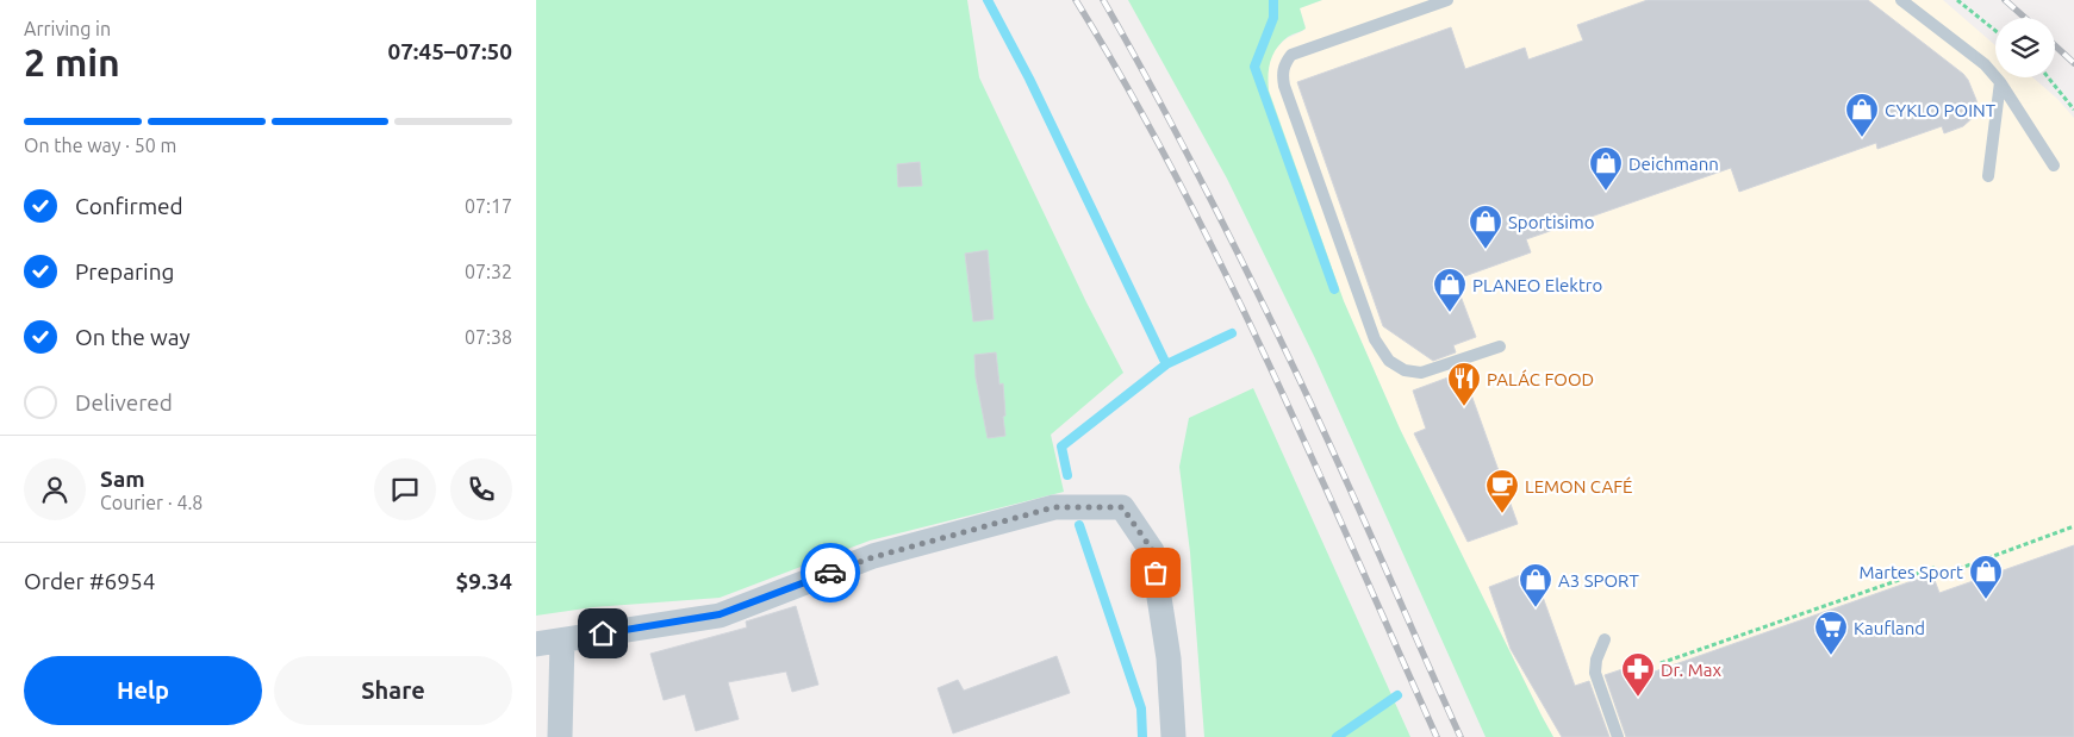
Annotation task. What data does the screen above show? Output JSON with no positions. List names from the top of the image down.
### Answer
{
  "places": {
    "shop": [
      "CYKLO POINT",
      "Deichmann",
      "Sportisimo",
      "PLANEO Elektro",
      "Martes Sport",
      "A3 SPORT"
    ],
    "restaurant": ["PALÁC FOOD"],
    "cafe": ["LEMON CAFÉ"],
    "supermarket": ["Kaufland"],
    "pharmacy": ["Dr. Max"]
  },
  "page": {
    "heading": ["2 min", "Arriving in", "07:45–07:50"],
    "panel": [
      "Sam",
      "Courier · 4.8",
      "Order #6954",
      "$9.34"
    ],
    "bar": "On the way · 50 m",
    "list": [
      ["Confirmed", "07:17"],
      ["Preparing", "07:32"],
      ["On the way", "07:38"],
      "Delivered"
    ],
    "buttons": ["Help", "Share"]
  }
}
